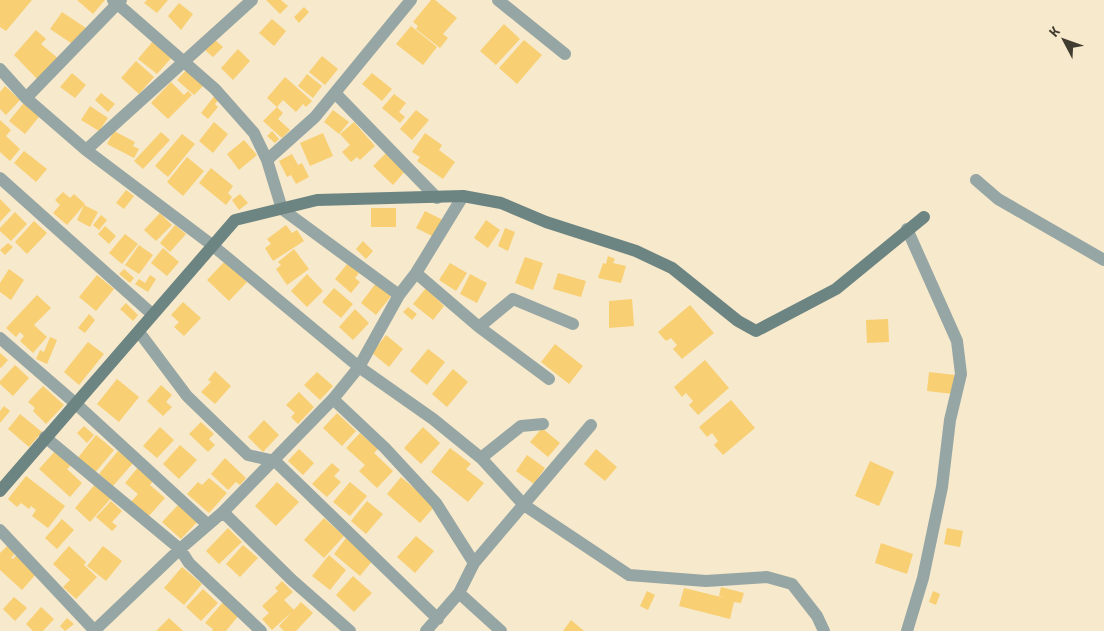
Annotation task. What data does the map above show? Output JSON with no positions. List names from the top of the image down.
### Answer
{
  "north": "top left"
}
